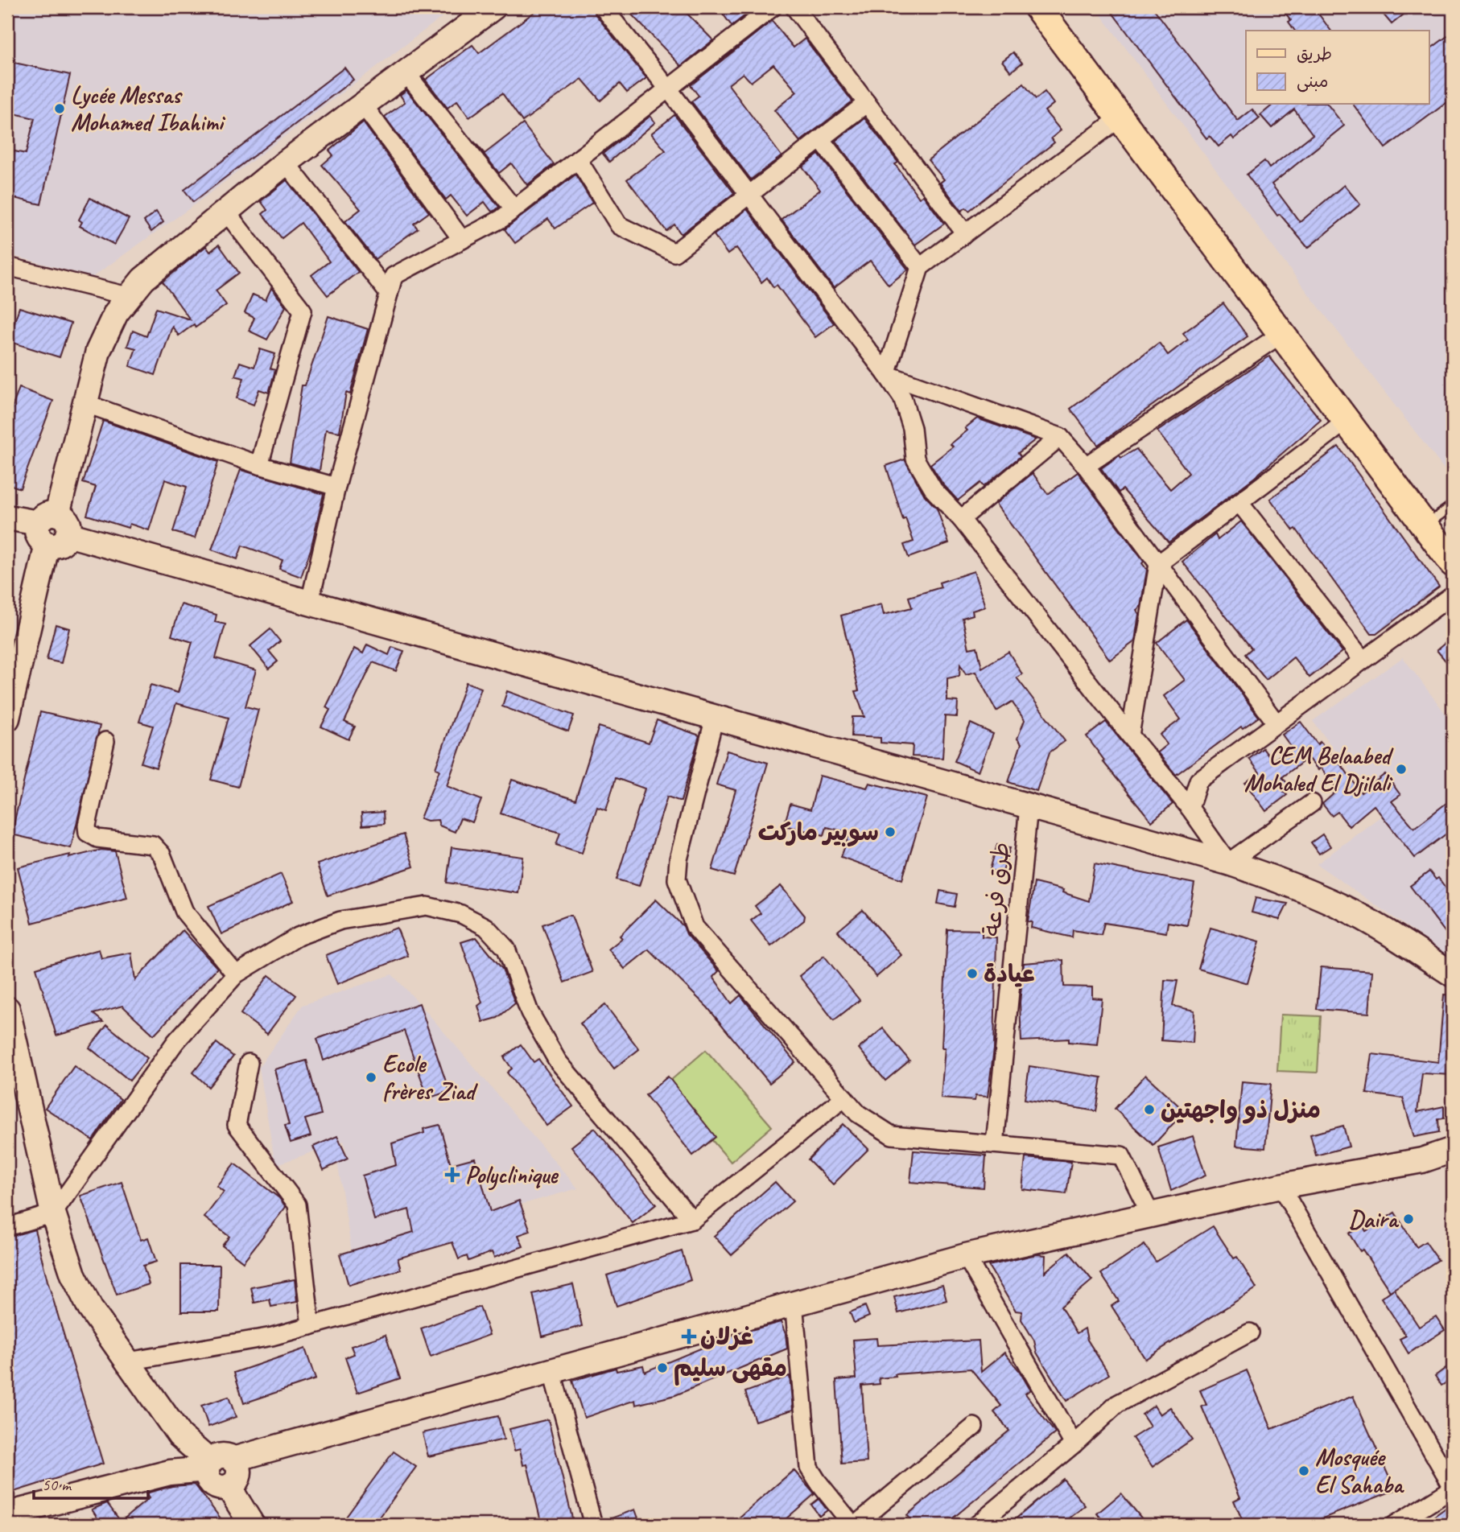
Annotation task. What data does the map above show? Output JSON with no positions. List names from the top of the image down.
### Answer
{
  "streets": {
    "street": ["طرق فرعة"]
  },
  "places": {
    "other": [
      "Lycée Messas Mohamed Ibahimi",
      "CEM Belaabed Mohaled El Djilali",
      "سوبير ماركت",
      "عيادة",
      "Ecole frères Ziad",
      "منزل ذو واجهتين",
      "Daira",
      "مقهى سليم",
      "Mosquée El Sahaba"
    ],
    "health": ["Polyclinique", "غزلان"]
  },
  "legend": ["طريق", "مبنى"],
  "scale_bar": "50 m"
}
